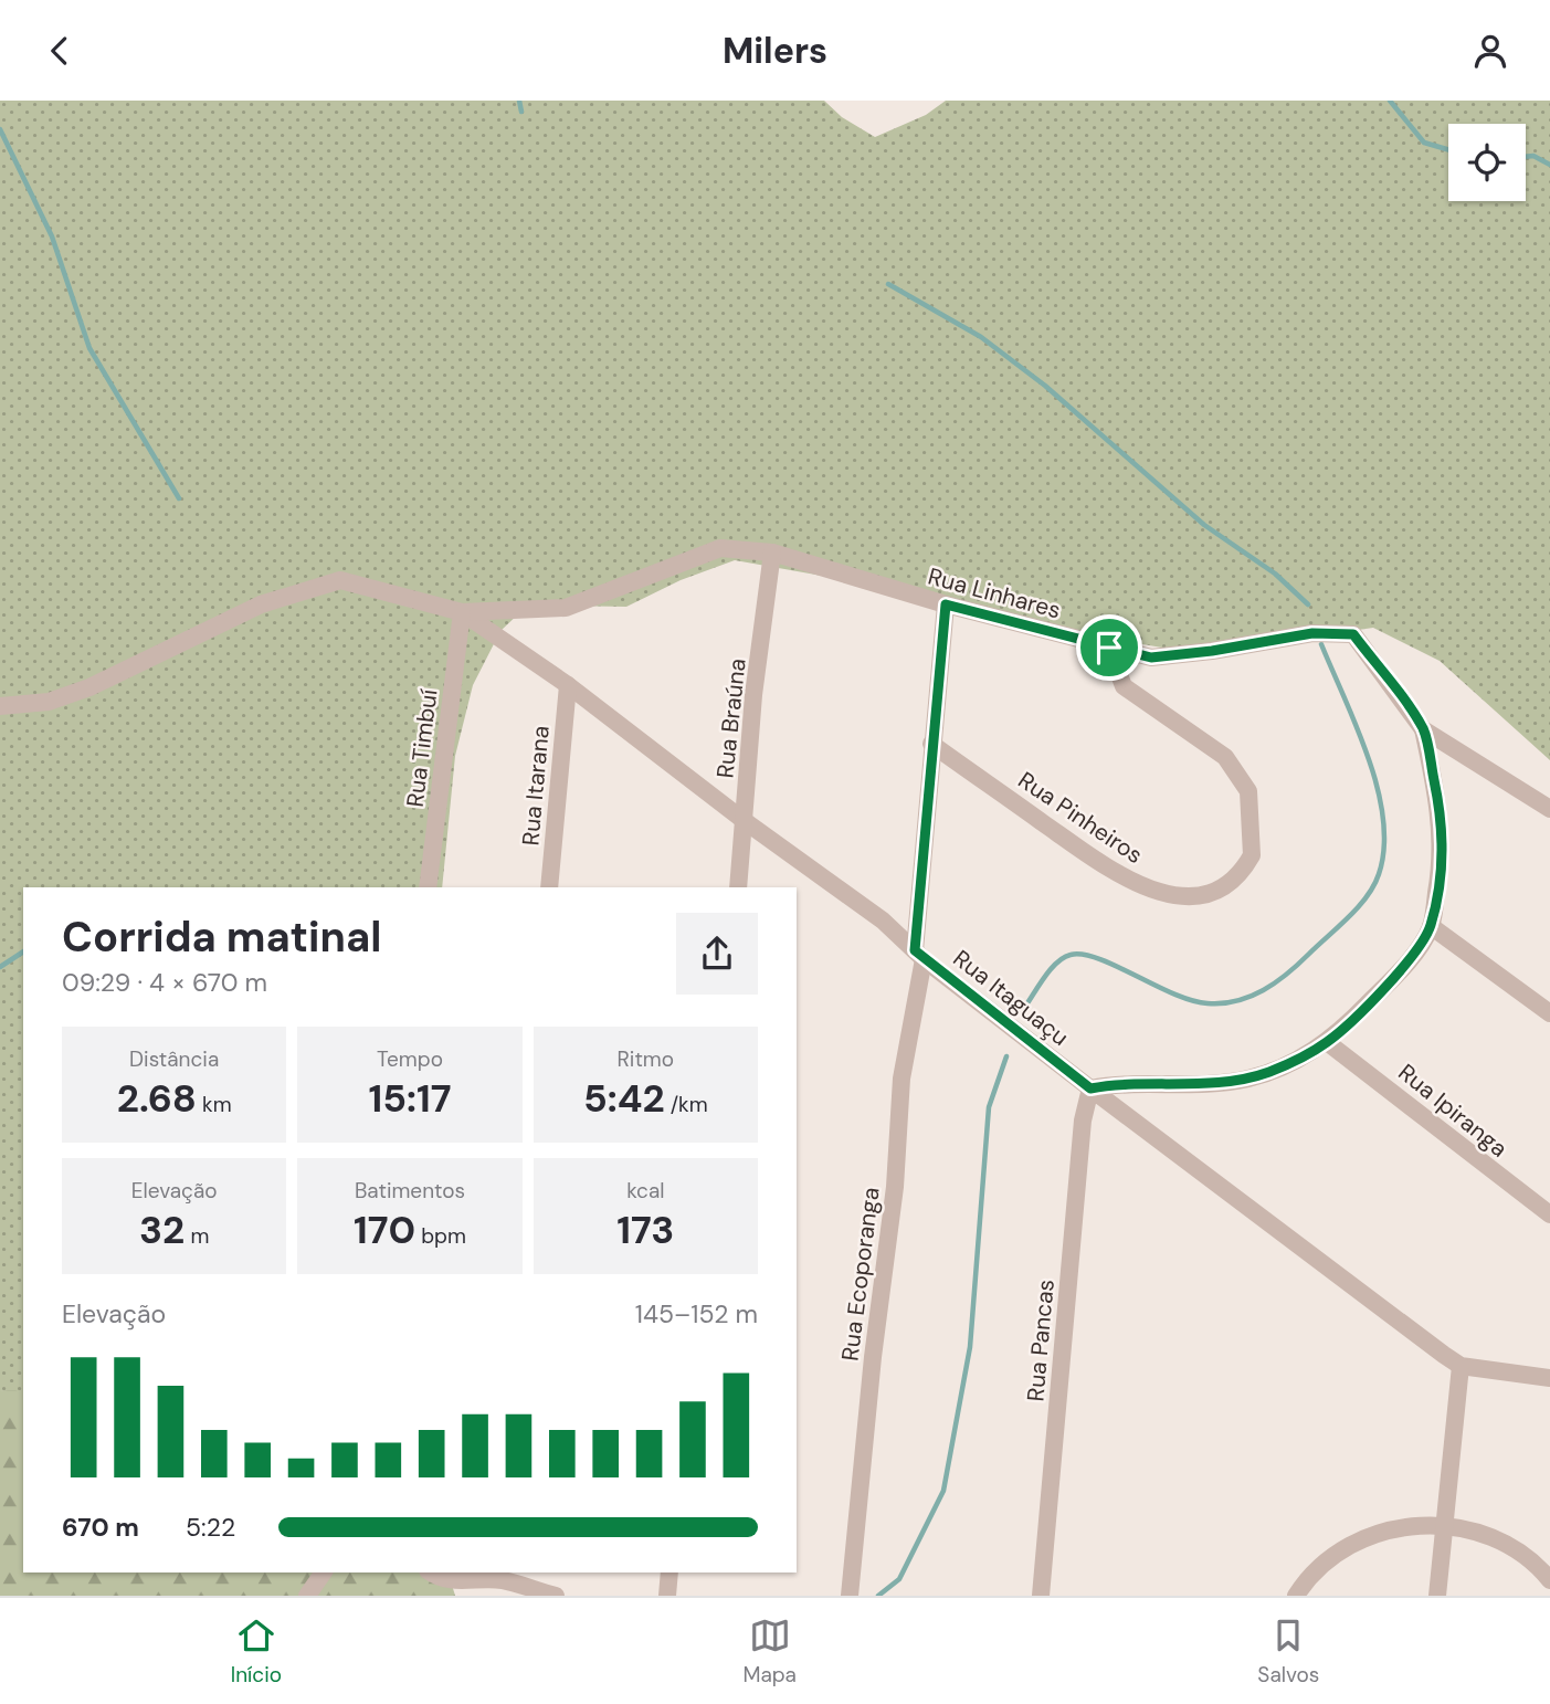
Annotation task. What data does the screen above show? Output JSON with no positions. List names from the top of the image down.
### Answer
{
  "streets": {
    "street": [
      "Rua Linhares",
      "Rua Braúna",
      "Rua Timbuí",
      "Rua Itarana",
      "Rua Pinheiros",
      "Rua Itaguaçu",
      "Rua Ipiranga",
      "Rua Ecoporanga",
      "Rua Pancas"
    ]
  },
  "crossings": [
    ["Rua Linhares", "Rua Braúna"],
    ["Rua Linhares", "Rua Timbuí"],
    ["Rua Linhares", "Rua Pinheiros"],
    ["Rua Linhares", "Rua Itaguaçu"],
    ["Rua Linhares", "Rua Ecoporanga"],
    ["Rua Braúna", "Rua Itaguaçu"],
    ["Rua Timbuí", "Rua Itaguaçu"],
    ["Rua Itarana", "Rua Itaguaçu"],
    ["Rua Pinheiros", "Rua Ecoporanga"],
    ["Rua Itaguaçu", "Rua Ecoporanga"],
    ["Rua Itaguaçu", "Rua Pancas"]
  ],
  "page": {
    "header": "Milers",
    "heading": ["Corrida matinal", "09:29 · 4 × 670 m"],
    "stats": [
      ["Distância", "2.68 km"],
      ["Tempo", "15:17"],
      ["Ritmo", "5:42 /km"],
      ["Elevação", "32 m"],
      ["Batimentos", "170 bpm"],
      ["kcal", "173"]
    ],
    "chart": ["Elevação", "145–152 m"],
    "list": [
      {
        "name": "670 m",
        "note": "5:22"
      }
    ],
    "tabs": ["Início", "Mapa", "Salvos"]
  }
}
